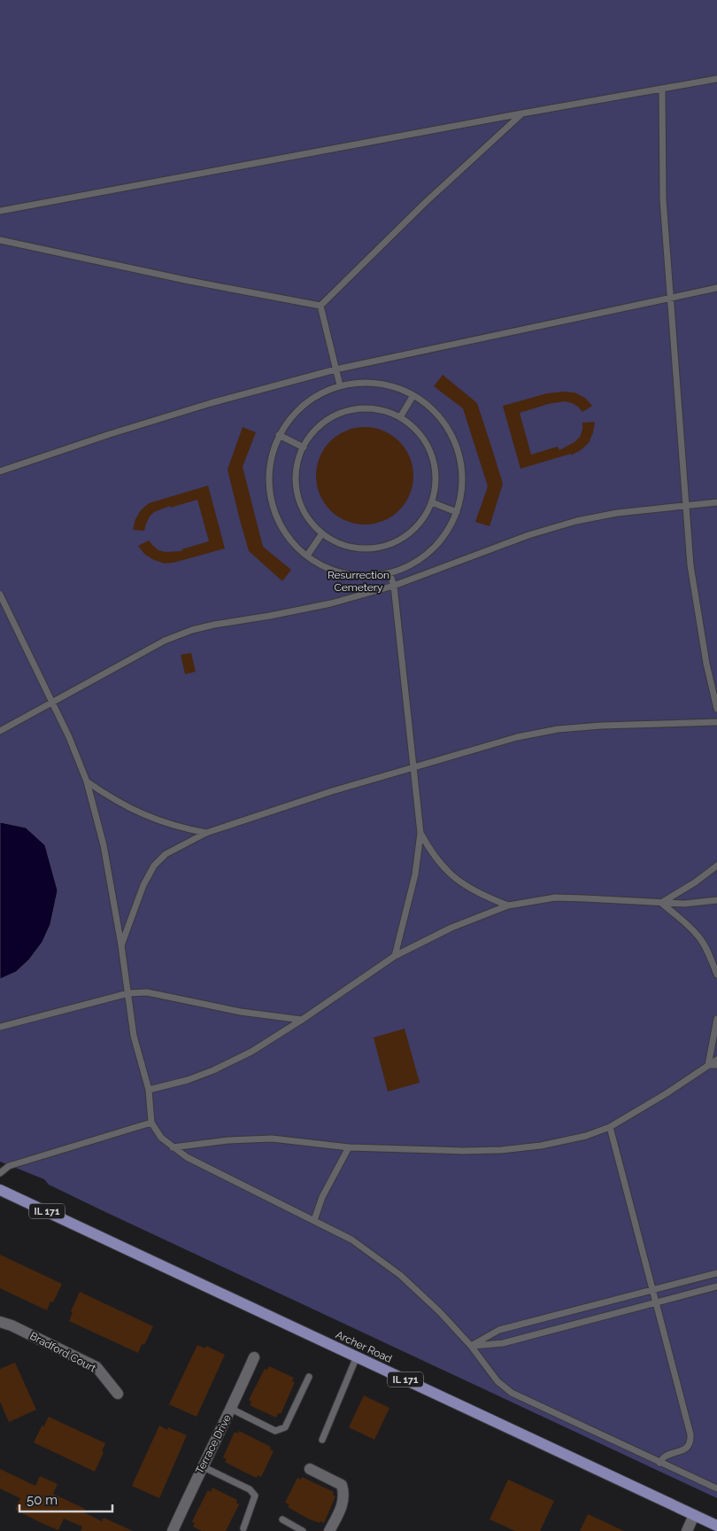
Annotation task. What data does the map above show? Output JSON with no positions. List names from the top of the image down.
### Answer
{
  "streets": {
    "main road": ["IL 171", "Archer Road"],
    "street": ["Bradford Court", "Terrace Drive"]
  },
  "parks": ["Resurrection Cemetery"],
  "scale_bar": "50 m"
}
